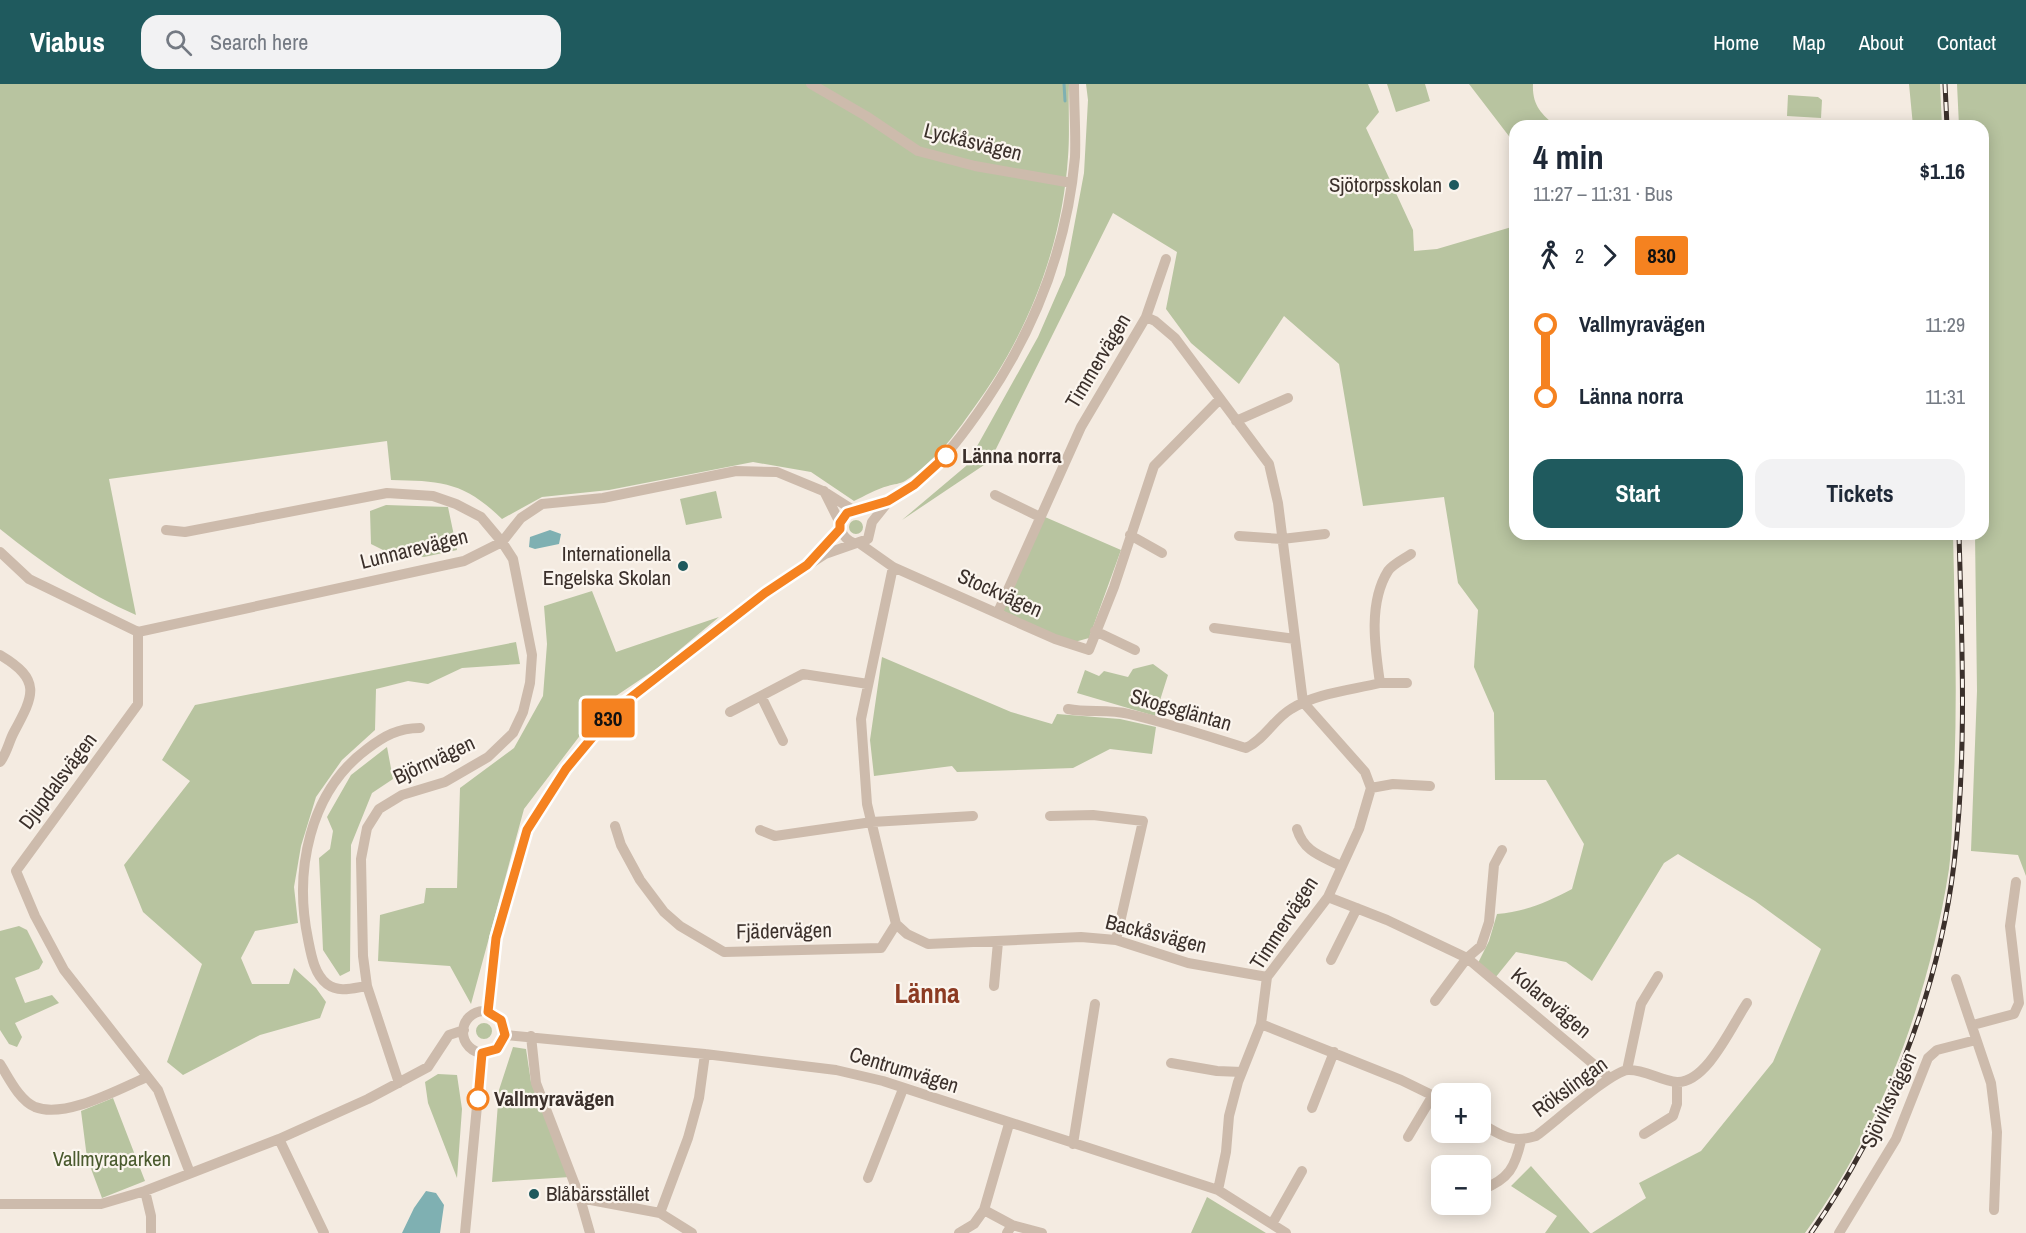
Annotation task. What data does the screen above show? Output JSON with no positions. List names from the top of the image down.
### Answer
{
  "streets": {
    "street": [
      "Lyckåsvägen",
      "Timmervägen",
      "Lunnarevägen",
      "Stockvägen",
      "Skogsgläntan",
      "Björnvägen",
      "Djupdalsvägen",
      "Fjädervägen",
      "Backåsvägen",
      "Kolarevägen",
      "Centrumvägen",
      "Rökslingan",
      "Sjöviksvägen"
    ]
  },
  "crossings": [
    ["Timmervägen", "Stockvägen"],
    ["Timmervägen", "Skogsgläntan"],
    ["Timmervägen", "Backåsvägen"],
    ["Timmervägen", "Kolarevägen"],
    ["Timmervägen", "Centrumvägen"],
    ["Lunnarevägen", "Stockvägen"],
    ["Lunnarevägen", "Björnvägen"],
    ["Lunnarevägen", "Djupdalsvägen"],
    ["Fjädervägen", "Backåsvägen"],
    ["Kolarevägen", "Rökslingan"]
  ],
  "districts": ["Länna"],
  "parks": ["Vallmyraparken"],
  "places": [
    "Sjötorpsskolan",
    "Länna norra",
    "Internationella Engelska Skolan",
    "Vallmyravägen",
    "Blåbärsstället"
  ],
  "lines": ["bus line 830"],
  "page": {
    "header": "Viabus",
    "search": "Search here",
    "nav": [
      "Home",
      "Map",
      "About",
      "Contact"
    ],
    "on_map": "830",
    "heading": ["4 min", "11:27 – 11:31 · Bus", "$1.16"],
    "legs": ["2", "830"],
    "list": [
      {
        "name": "Vallmyravägen",
        "value": "11:29"
      },
      {
        "name": "Länna norra",
        "value": "11:31"
      }
    ],
    "buttons": ["Start", "Tickets"],
    "map_buttons": ["+", "−"]
  }
}
